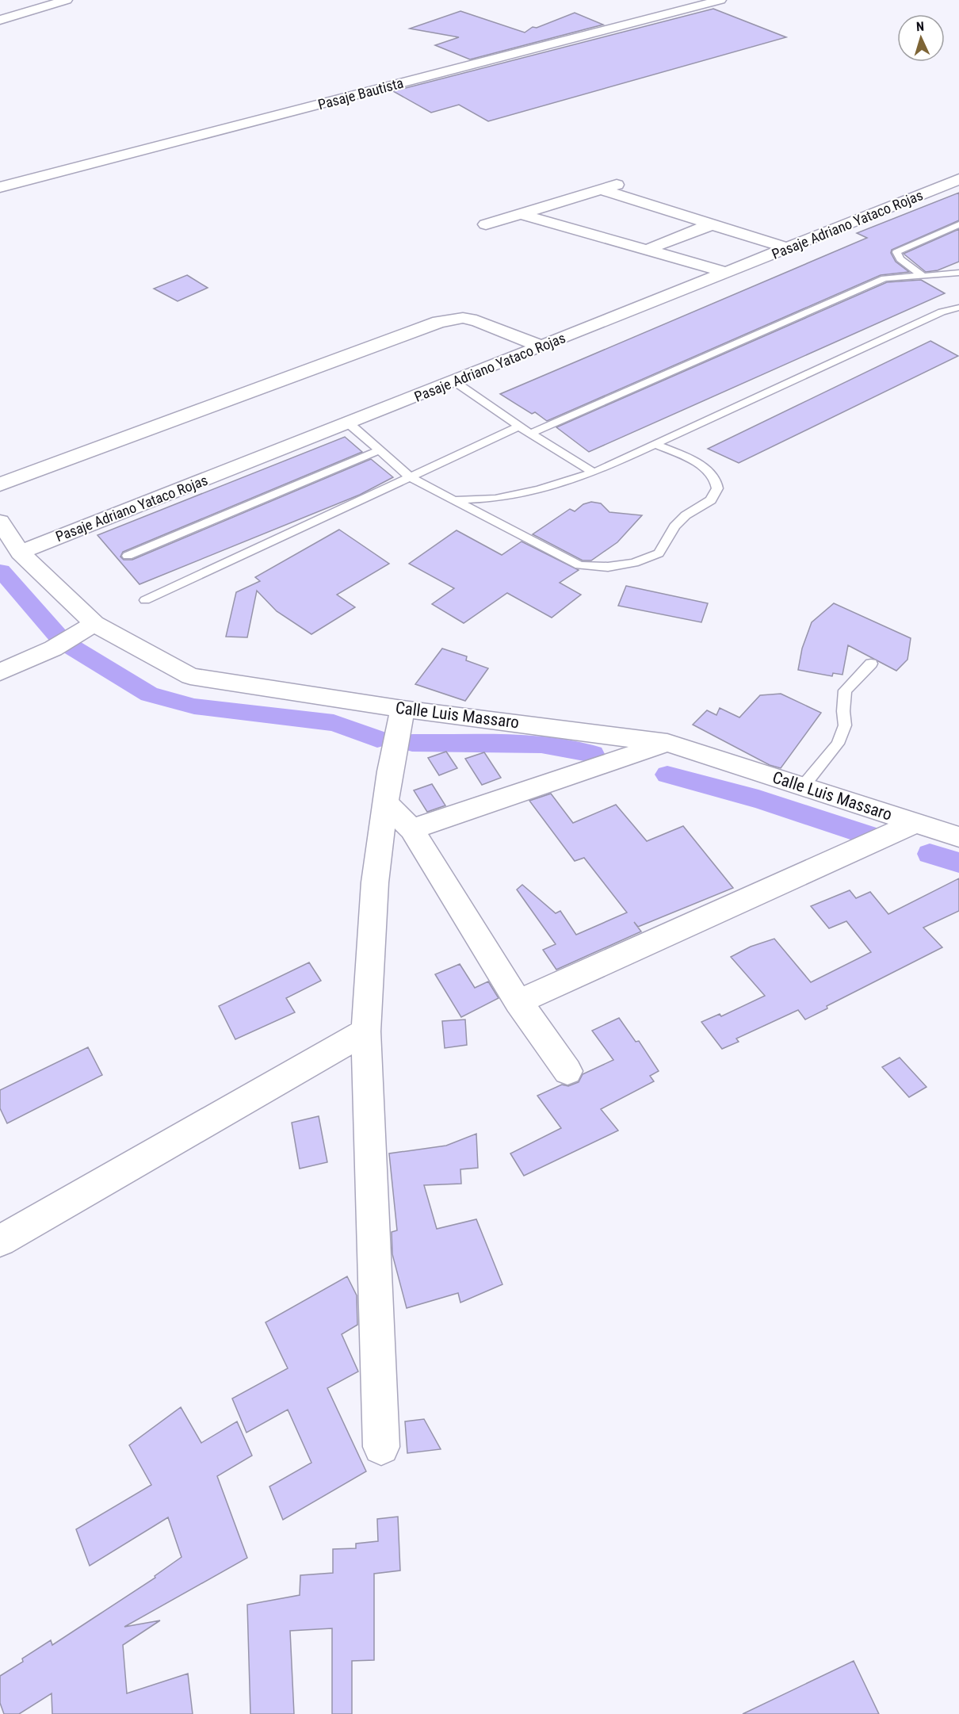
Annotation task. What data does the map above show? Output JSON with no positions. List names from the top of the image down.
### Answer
{
  "streets": {
    "street": ["Pasaje Bautista", "Pasaje Adriano Yataco Rojas", "Calle Luis Massaro"]
  },
  "crossings": [
    ["Pasaje Adriano Yataco Rojas", "Calle Luis Massaro"]
  ],
  "north": "top"
}
